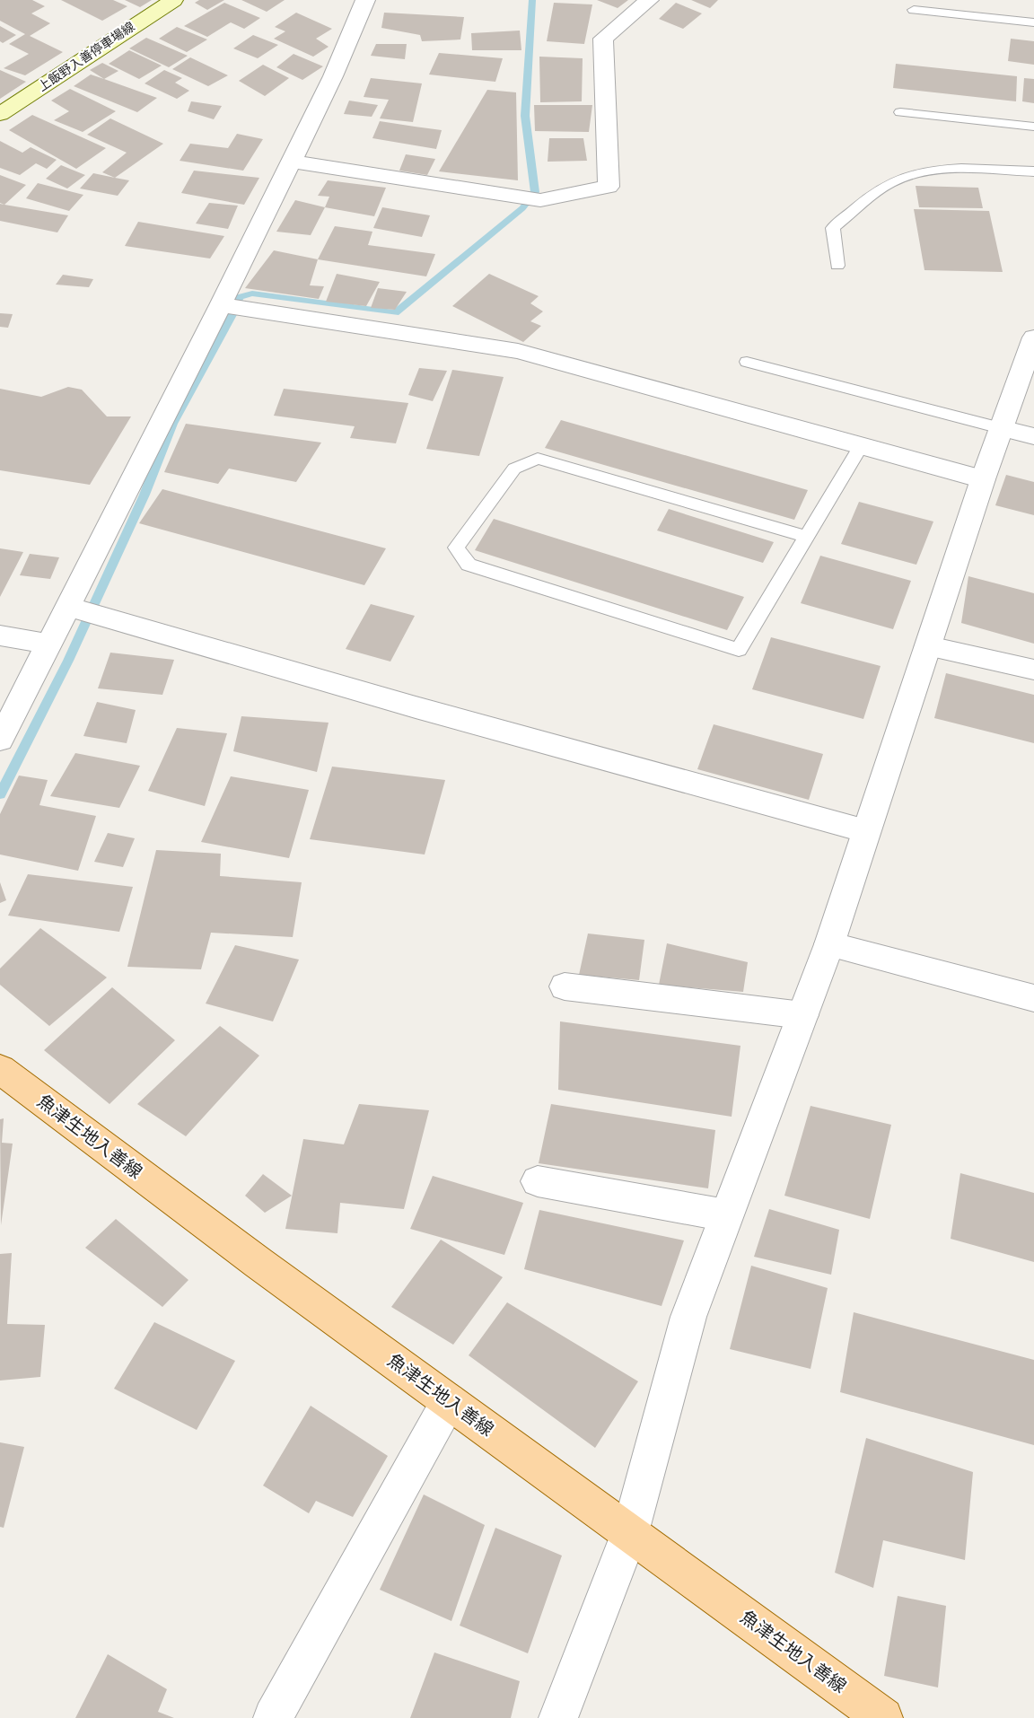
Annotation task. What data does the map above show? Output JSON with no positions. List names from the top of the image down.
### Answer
{
  "streets": {
    "main road": ["上飯野入善停車場線", "魚津生地入善線"]
  }
}
